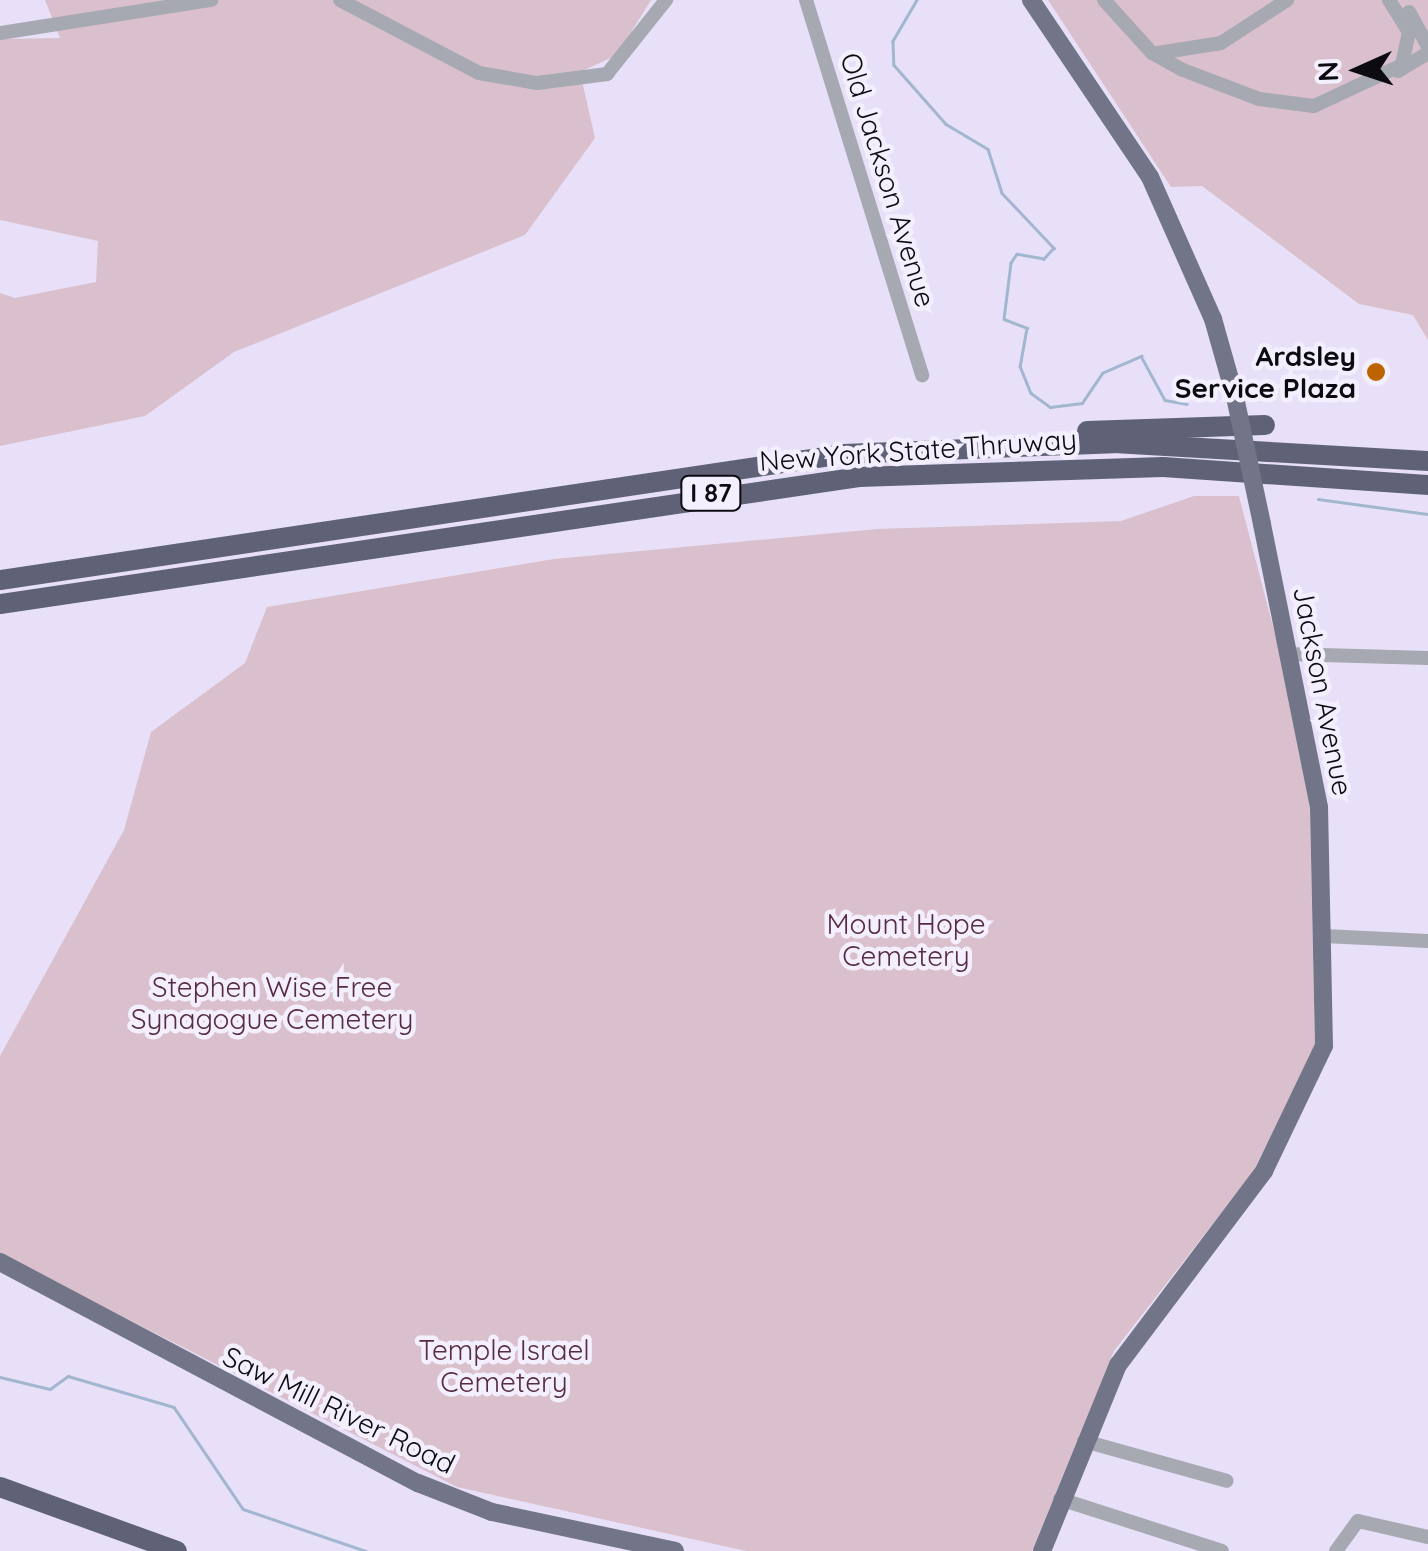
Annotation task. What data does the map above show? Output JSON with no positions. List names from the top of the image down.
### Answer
{
  "streets": {
    "highway": ["New York State Thruway", "I 87"],
    "main road": ["Jackson Avenue", "Saw Mill River Road"],
    "street": ["Old Jackson Avenue"]
  },
  "parks": ["Mount Hope Cemetery", "Stephen Wise Free Synagogue Cemetery", "Temple Israel Cemetery"],
  "places": ["Ardsley Service Plaza"],
  "north": "left"
}
